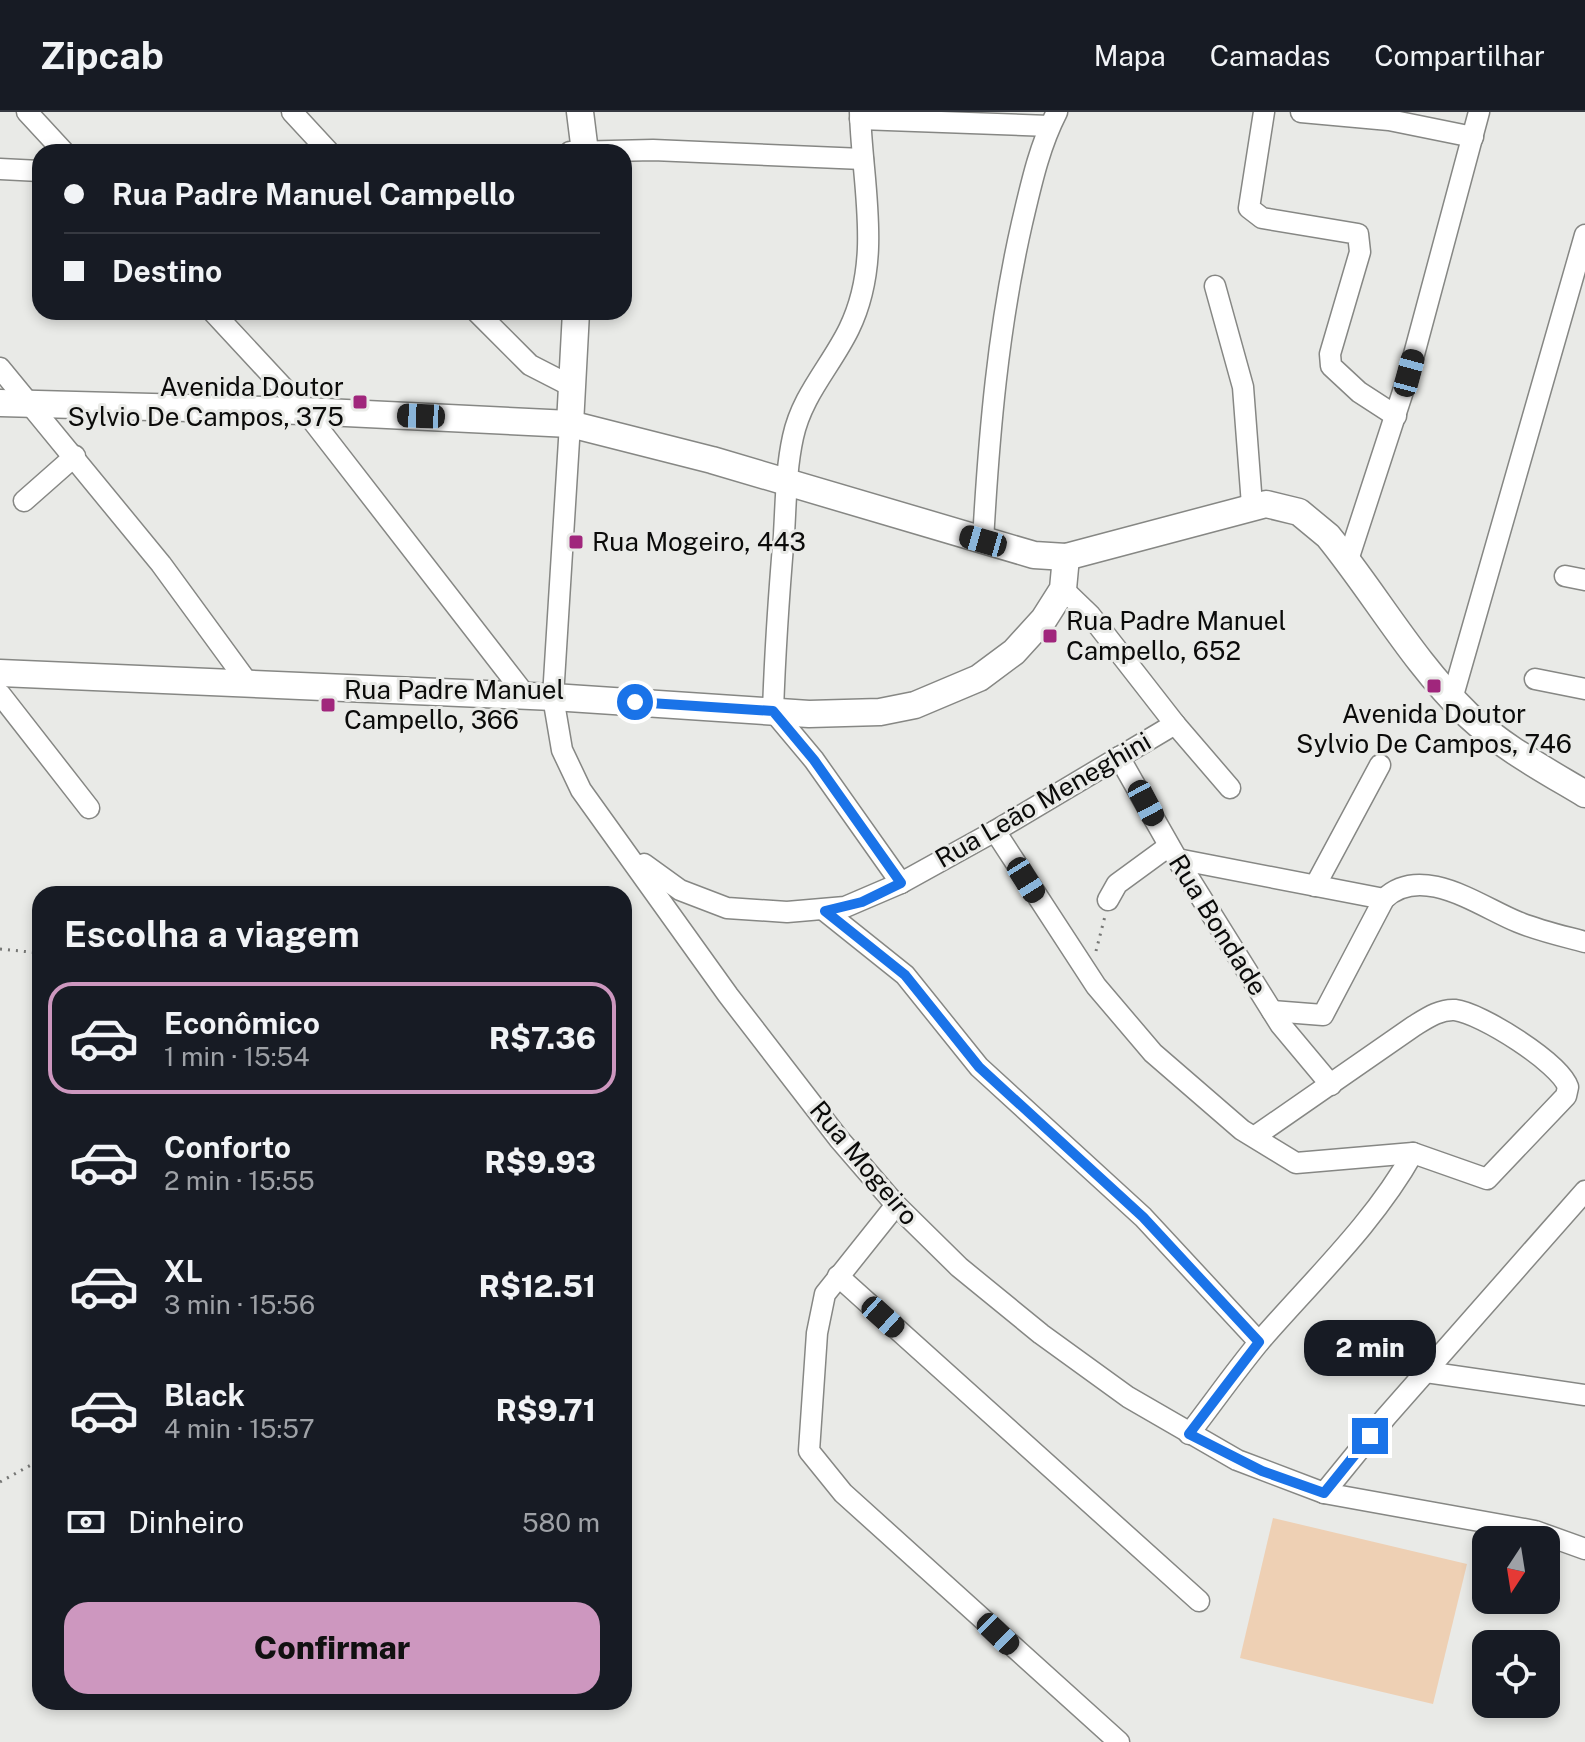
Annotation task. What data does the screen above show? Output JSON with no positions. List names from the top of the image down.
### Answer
{
  "streets": {
    "street": ["Rua Leão Meneghini", "Rua Bondade", "Rua Mogeiro"]
  },
  "crossings": [
    ["Rua Leão Meneghini", "Rua Bondade"],
    ["Rua Leão Meneghini", "Rua Mogeiro"]
  ],
  "places": {
    "transit": [
      "Avenida Doutor Sylvio De Campos, 375",
      "Rua Mogeiro, 443",
      "Rua Padre Manuel Campello, 652",
      "Avenida Doutor Sylvio De Campos, 746",
      "Rua Padre Manuel Campello, 366"
    ]
  },
  "north": "bottom",
  "page": {
    "header": "Zipcab",
    "nav": ["Mapa", "Camadas", "Compartilhar"],
    "banner": ["Rua Padre Manuel Campello", "Destino"],
    "heading": "Escolha a viagem",
    "list": [
      {
        "name": "Econômico",
        "note": "1 min · 15:54",
        "value": "R$7.36"
      },
      {
        "name": "Conforto",
        "note": "2 min · 15:55",
        "value": "R$9.93"
      },
      {
        "name": "XL",
        "note": "3 min · 15:56",
        "value": "R$12.51"
      },
      {
        "name": "Black",
        "note": "4 min · 15:57",
        "value": "R$9.71"
      }
    ],
    "bubble": "2 min",
    "pay": ["Dinheiro", "580 m"],
    "buttons": "Confirmar"
  }
}
